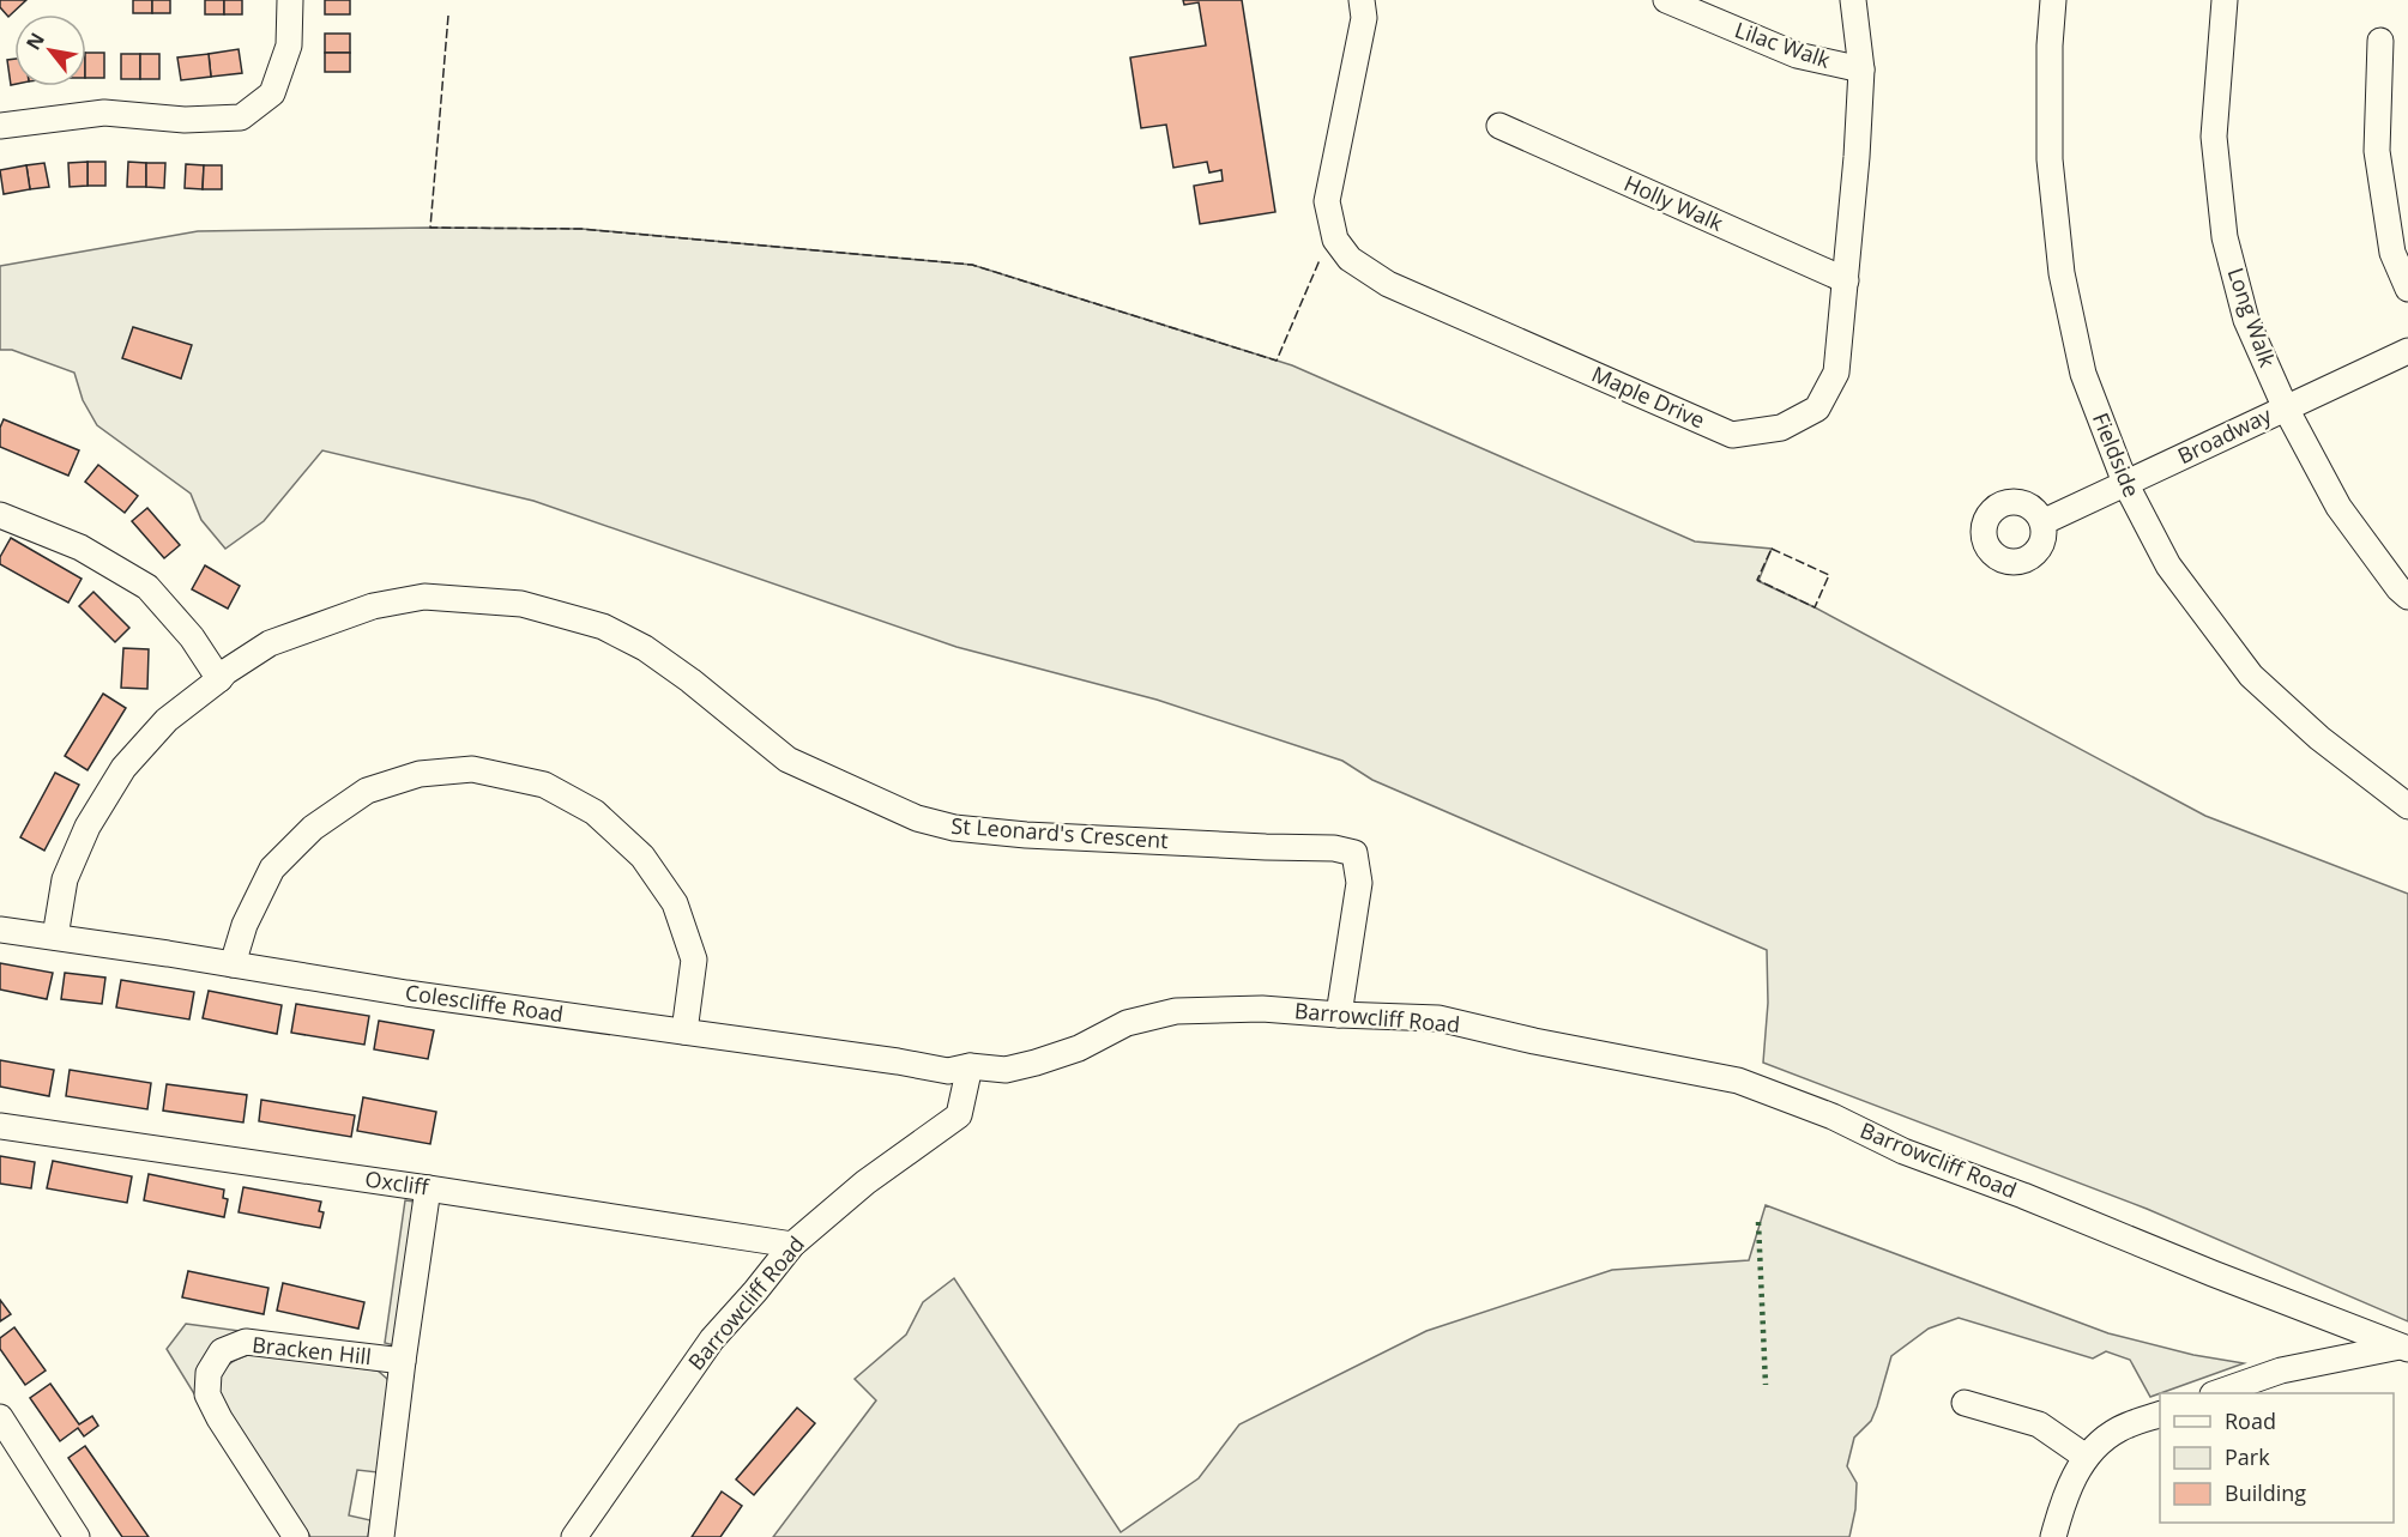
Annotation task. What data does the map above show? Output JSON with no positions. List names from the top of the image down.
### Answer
{
  "streets": {
    "street": [
      "Lilac Walk",
      "Holly Walk",
      "Long Walk",
      "Maple Drive",
      "Broadway",
      "Fieldside",
      "St Leonard's Crescent",
      "Colescliffe Road",
      "Barrowcliff Road",
      "Oxcliff",
      "Bracken Hill"
    ]
  },
  "crossings": [
    ["Lilac Walk", "Maple Drive"],
    ["Holly Walk", "Maple Drive"],
    ["Long Walk", "Broadway"],
    ["Broadway", "Fieldside"],
    ["St Leonard's Crescent", "Colescliffe Road"],
    ["St Leonard's Crescent", "Barrowcliff Road"],
    ["Colescliffe Road", "Barrowcliff Road"],
    ["Barrowcliff Road", "Oxcliff"],
    ["Oxcliff", "Bracken Hill"]
  ],
  "legend": ["Road", "Park", "Building"],
  "north": "top left"
}
